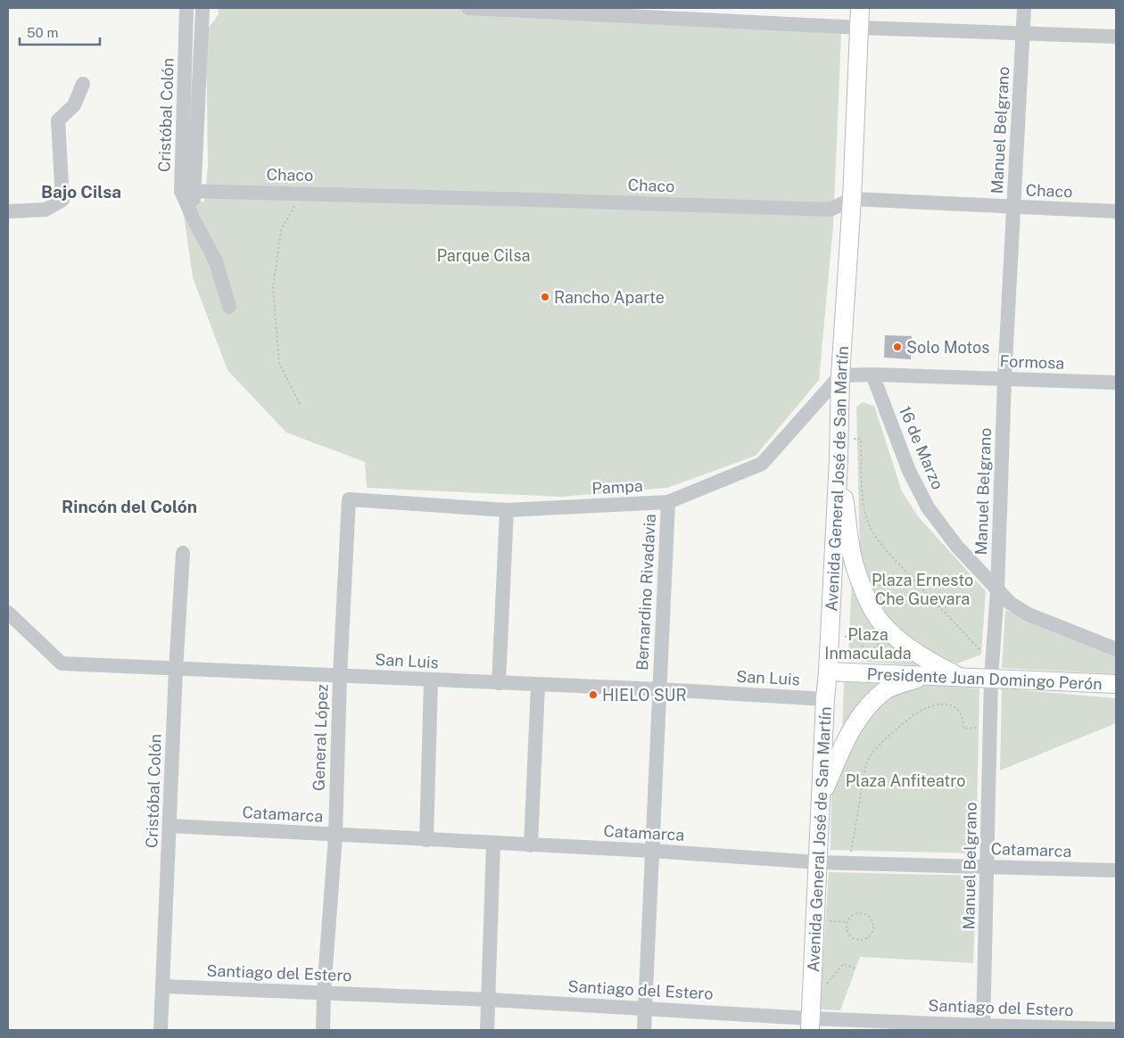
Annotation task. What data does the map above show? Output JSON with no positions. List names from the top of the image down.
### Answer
{
  "streets": {
    "main road": ["Avenida General José de San Martín", "Presidente Juan Domingo Perón"],
    "street": [
      "Cristóbal Colón",
      "Manuel Belgrano",
      "Chaco",
      "Formosa",
      "16 de Marzo",
      "Pampa",
      "Bernardino Rivadavia",
      "San Luis",
      "General López",
      "Catamarca",
      "Santiago del Estero"
    ]
  },
  "crossings": [
    ["Cristóbal Colón", "Chaco"],
    ["Cristóbal Colón", "San Luis"],
    ["Cristóbal Colón", "Catamarca"],
    ["Cristóbal Colón", "Santiago del Estero"],
    ["Manuel Belgrano", "Chaco"],
    ["Manuel Belgrano", "Formosa"],
    ["Manuel Belgrano", "16 de Marzo"],
    ["Manuel Belgrano", "Presidente Juan Domingo Perón"],
    ["Manuel Belgrano", "Catamarca"],
    ["Manuel Belgrano", "Santiago del Estero"],
    ["Chaco", "Avenida General José de San Martín"],
    ["Formosa", "16 de Marzo"],
    ["Formosa", "Avenida General José de San Martín"],
    ["Formosa", "Pampa"],
    ["Avenida General José de San Martín", "Pampa"],
    ["Avenida General José de San Martín", "San Luis"],
    ["Avenida General José de San Martín", "Presidente Juan Domingo Perón"],
    ["Avenida General José de San Martín", "Catamarca"],
    ["Avenida General José de San Martín", "Santiago del Estero"],
    ["Pampa", "Bernardino Rivadavia"],
    ["Pampa", "General López"],
    ["Bernardino Rivadavia", "San Luis"],
    ["Bernardino Rivadavia", "Catamarca"],
    ["Bernardino Rivadavia", "Santiago del Estero"],
    ["San Luis", "General López"],
    ["General López", "Catamarca"],
    ["General López", "Santiago del Estero"]
  ],
  "districts": ["Bajo Cilsa", "Rincón del Colón"],
  "parks": [
    "Parque Cilsa",
    "Plaza Ernesto Che Guevara",
    "Plaza Inmaculada",
    "Plaza Anfiteatro"
  ],
  "places": ["Rancho Aparte", "Solo Motos", "HIELO SUR"],
  "scale_bar": "50 m"
}
